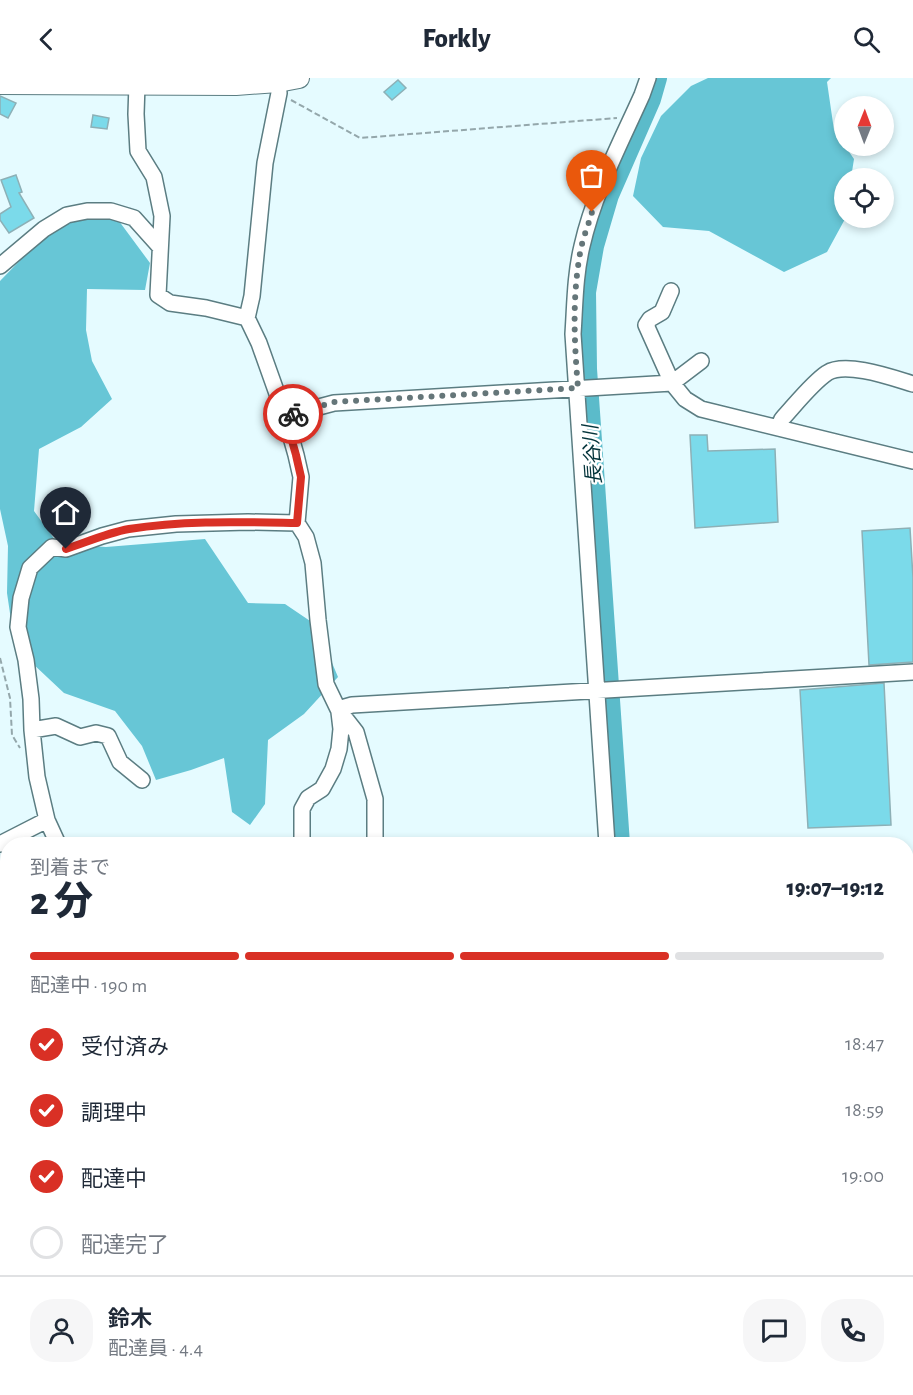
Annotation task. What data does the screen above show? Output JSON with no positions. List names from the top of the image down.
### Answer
{
  "water": ["長谷川"],
  "north": "top",
  "page": {
    "header": "Forkly",
    "heading": ["2 分", "到着まで", "19:07–19:12"],
    "panel": ["鈴木", "配達員 · 4.4"],
    "bar": "配達中 · 190 m",
    "list": [
      ["受付済み", "18:47"],
      ["調理中", "18:59"],
      ["配達中", "19:00"],
      "配達完了"
    ]
  }
}
